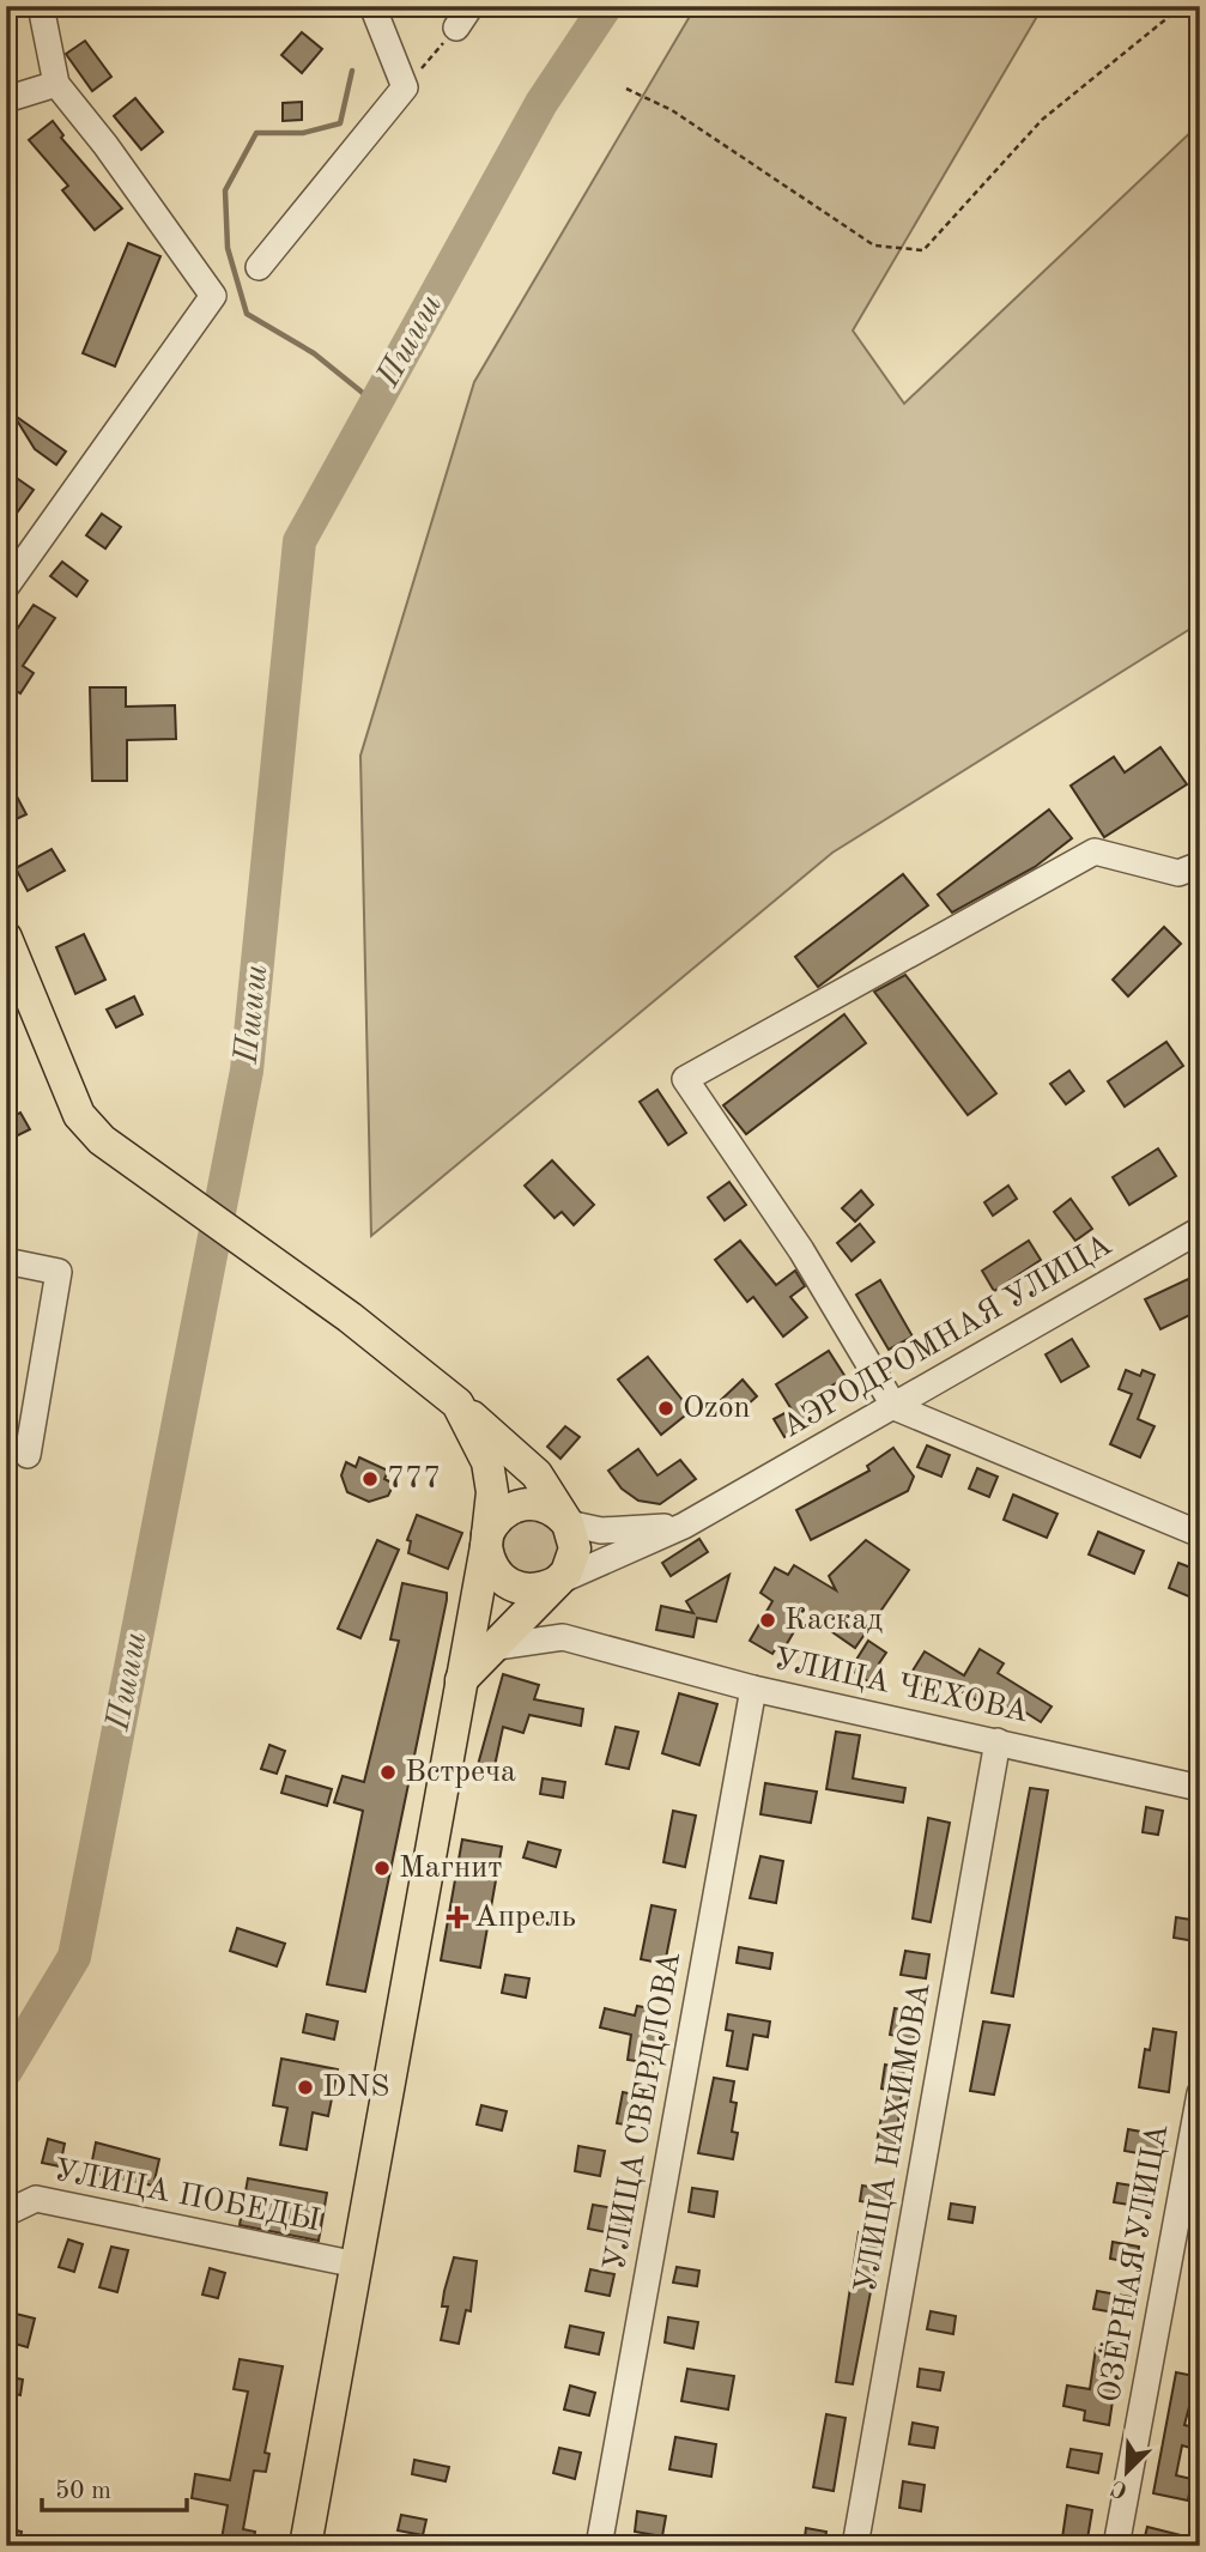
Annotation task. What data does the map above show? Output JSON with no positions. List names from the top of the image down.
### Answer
{
  "streets": {
    "street": [
      "АЭРОДРОМНАЯ УЛИЦА",
      "УЛИЦА ЧЕХОВА",
      "УЛИЦА СВЕРДЛОВА",
      "УЛИЦА НАХИМОВА",
      "УЛИЦА ПОБЕДЫ",
      "ОЗЁРНАЯ УЛИЦА"
    ]
  },
  "crossings": [
    ["УЛИЦА ЧЕХОВА", "УЛИЦА СВЕРДЛОВА"],
    ["УЛИЦА ЧЕХОВА", "УЛИЦА НАХИМОВА"]
  ],
  "water": ["Пшиш"],
  "places": {
    "other": [
      "Ozon",
      "777",
      "Каскад",
      "Встреча",
      "Магнит",
      "DNS"
    ],
    "health": ["Апрель"]
  },
  "scale_bar": "50 m",
  "north": "bottom left"
}
